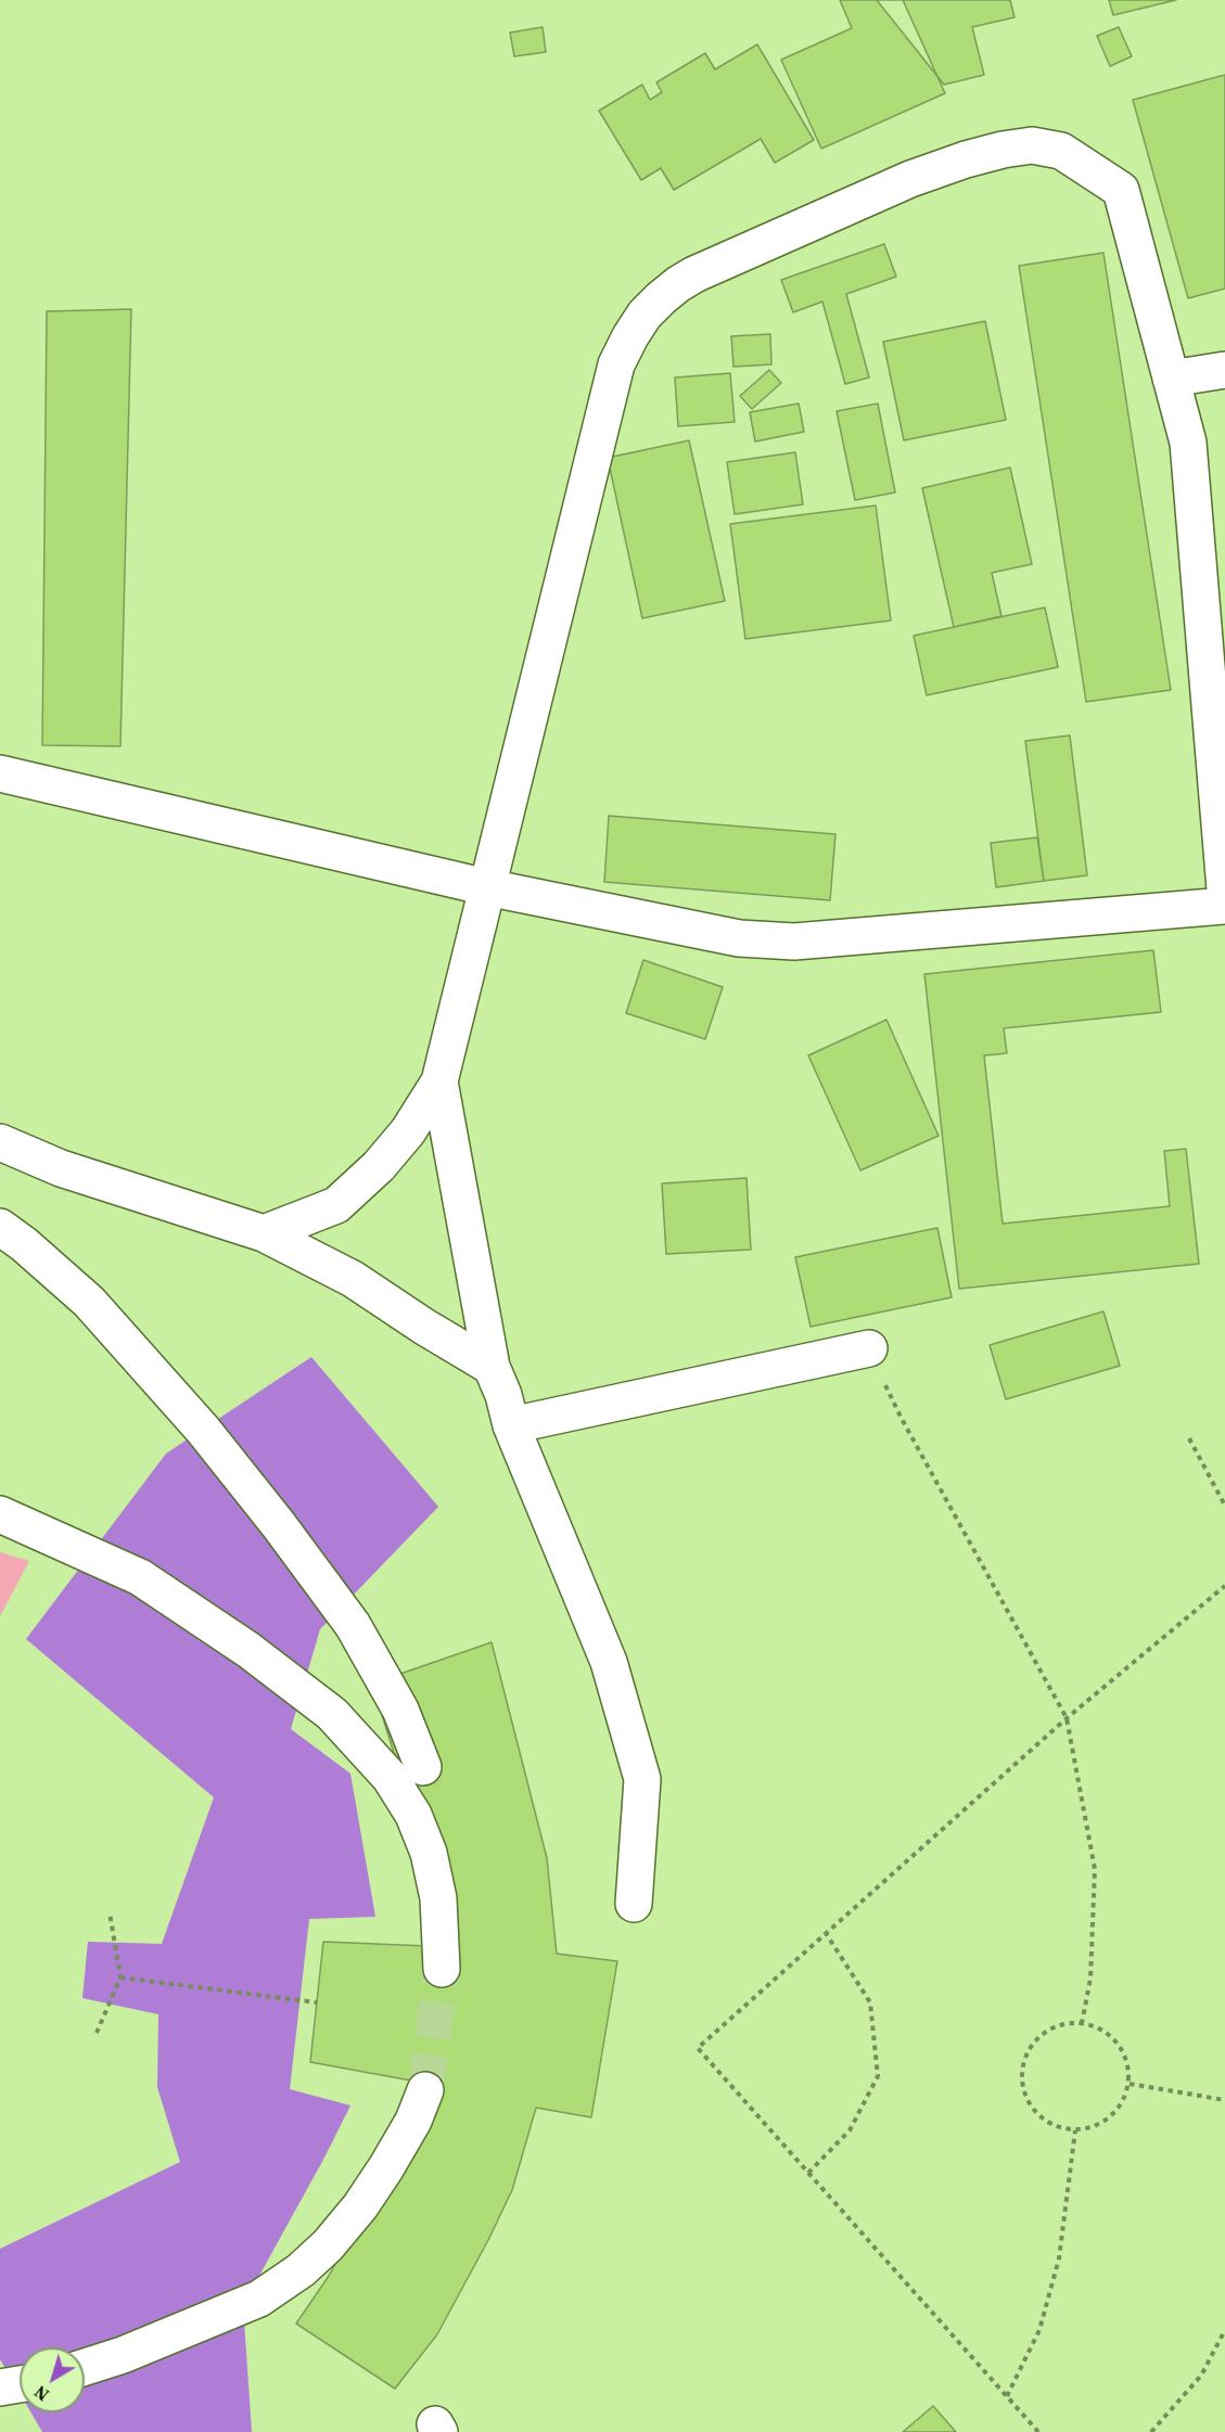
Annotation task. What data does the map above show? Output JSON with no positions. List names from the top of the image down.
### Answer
{
  "north": "bottom left"
}
